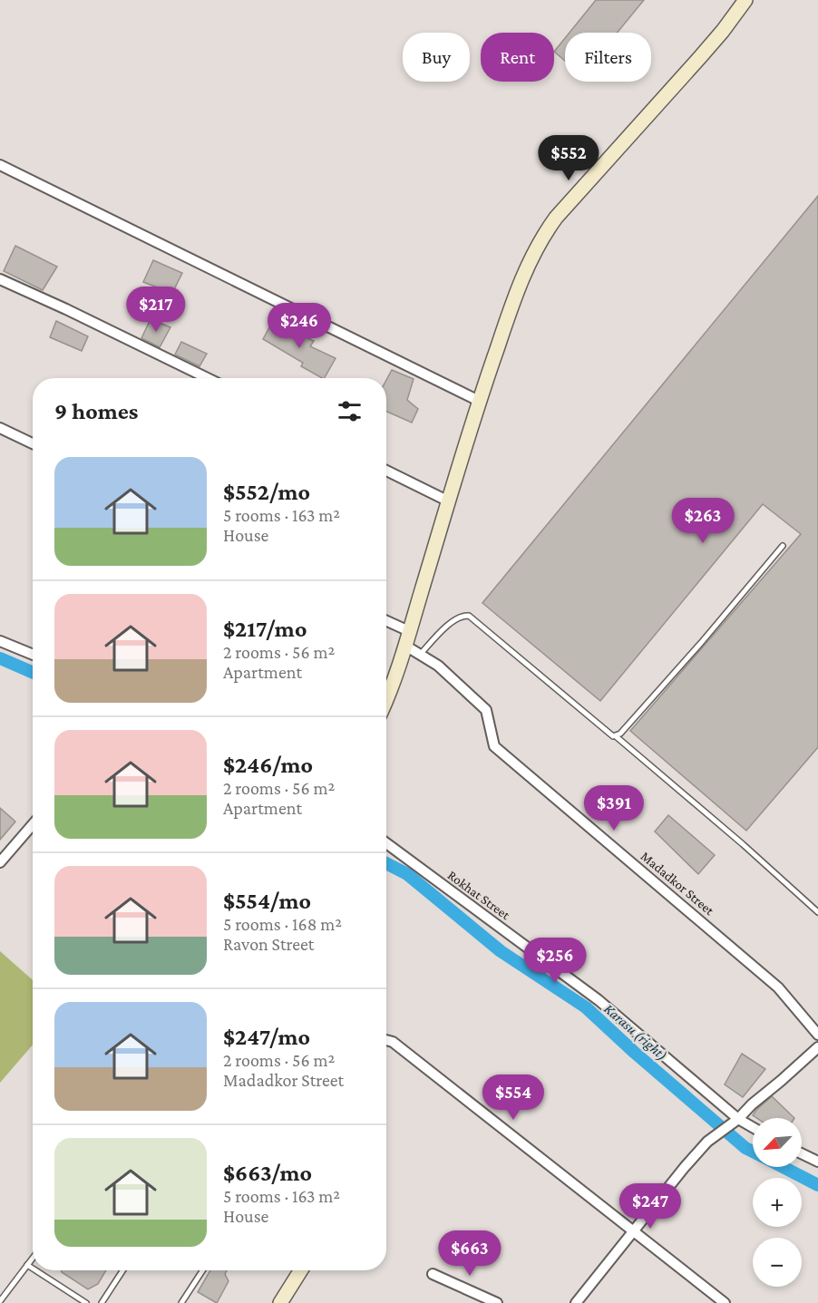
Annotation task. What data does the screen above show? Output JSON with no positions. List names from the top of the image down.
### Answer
{
  "streets": {
    "street": ["Madadkor Street", "Rokhat Street"]
  },
  "water": ["Karasu (right)"],
  "north": "bottom left",
  "page": {
    "chip": ["Buy", "Rent", "Filters"],
    "price": [
      "$552",
      "$217",
      "$246",
      "$263",
      "$391",
      "$256",
      "$554",
      "$247",
      "$663"
    ],
    "heading": "9 homes",
    "list": [
      {
        "name": "$552/mo",
        "note": "5 rooms · 163 m² · House"
      },
      {
        "name": "$217/mo",
        "note": "2 rooms · 56 m² · Apartment"
      },
      {
        "name": "$246/mo",
        "note": "2 rooms · 56 m² · Apartment"
      },
      {
        "name": "$554/mo",
        "note": "5 rooms · 168 m² · Ravon Street"
      },
      {
        "name": "$247/mo",
        "note": "2 rooms · 56 m² · Madadkor Street"
      },
      {
        "name": "$663/mo",
        "note": "5 rooms · 163 m² · House"
      }
    ],
    "map_buttons": ["+", "−"]
  }
}
